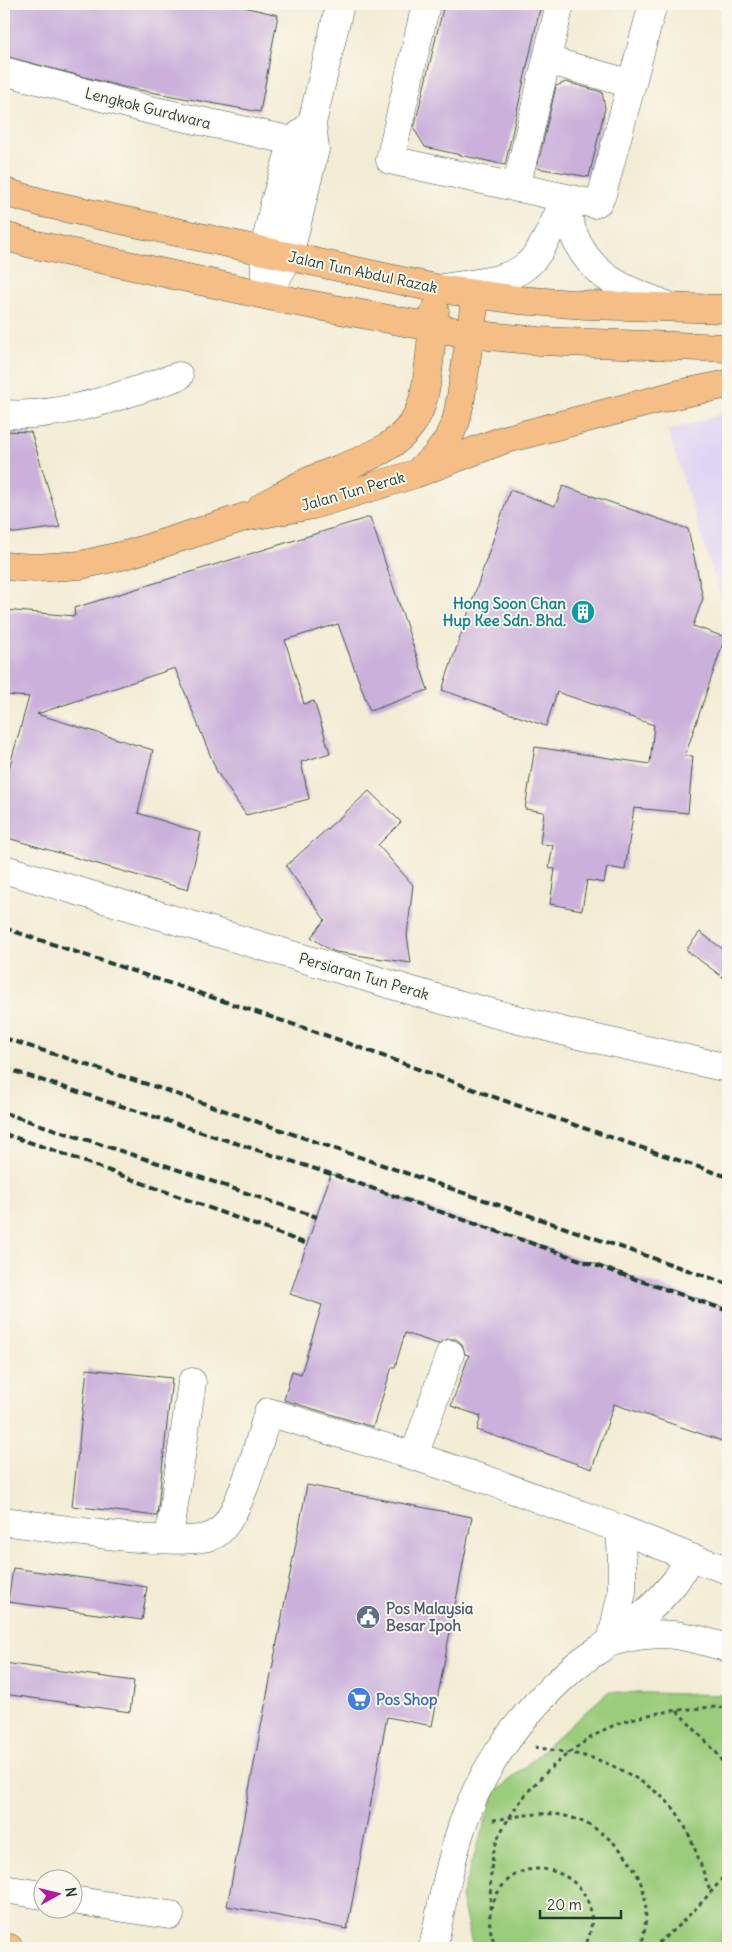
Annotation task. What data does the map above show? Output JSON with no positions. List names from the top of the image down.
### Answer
{
  "streets": {
    "main road": ["Jalan Tun Abdul Razak", "Jalan Tun Perak"],
    "street": ["Lengkok Gurdwara", "Persiaran Tun Perak"]
  },
  "crossings": [
    ["Jalan Tun Abdul Razak", "Jalan Tun Perak"]
  ],
  "places": {
    "building": ["Hong Soon Chan Hup Kee Sdn. Bhd."],
    "public building": ["Pos Malaysia Besar Ipoh"],
    "supermarket": ["Pos Shop"]
  },
  "scale_bar": "20 m",
  "north": "right"
}
